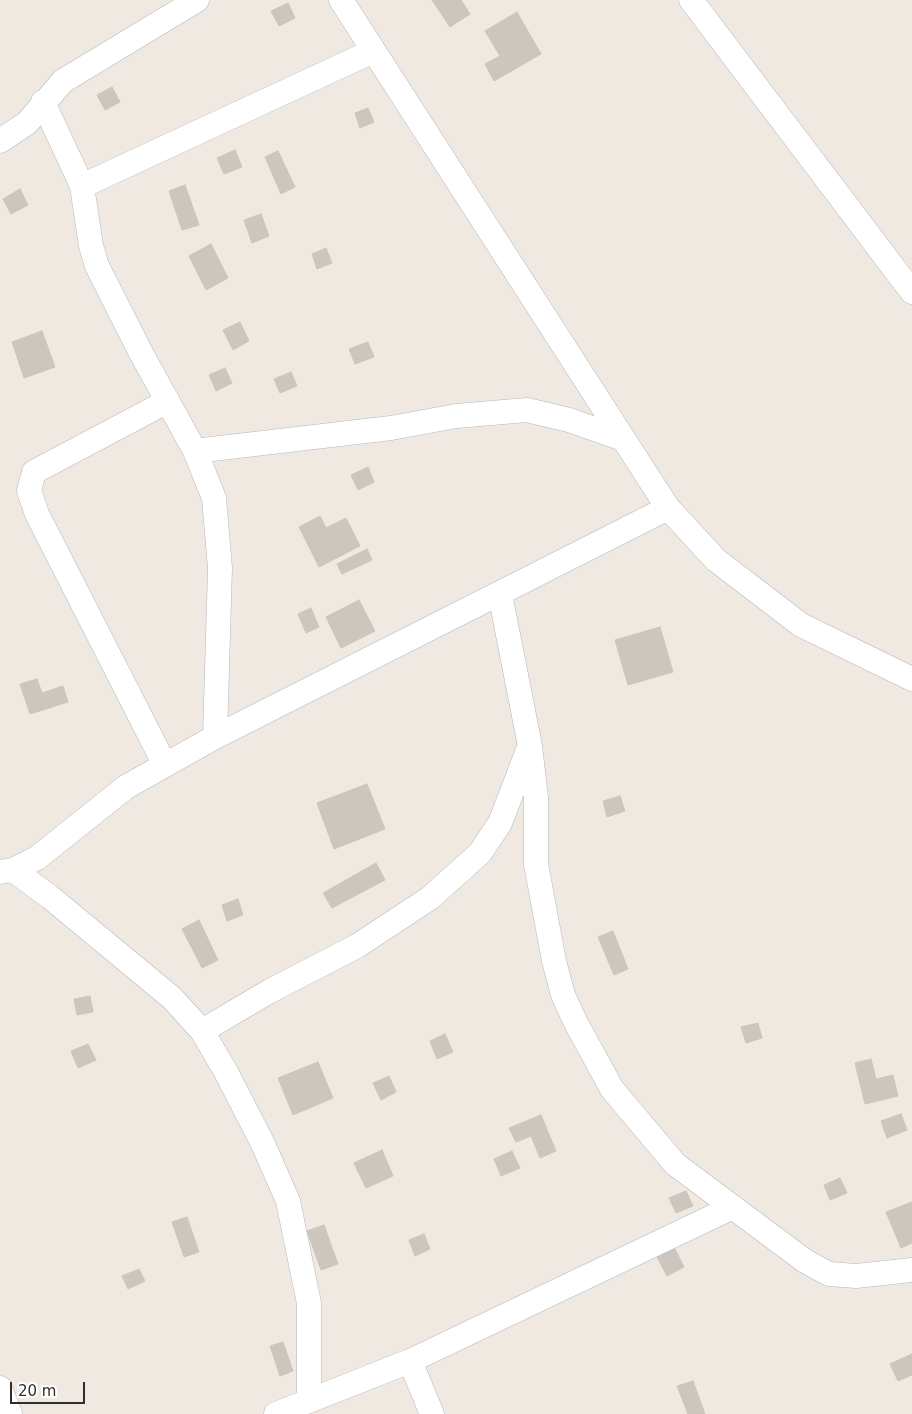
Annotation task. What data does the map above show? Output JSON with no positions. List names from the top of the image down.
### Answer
{
  "scale_bar": "20 m"
}
